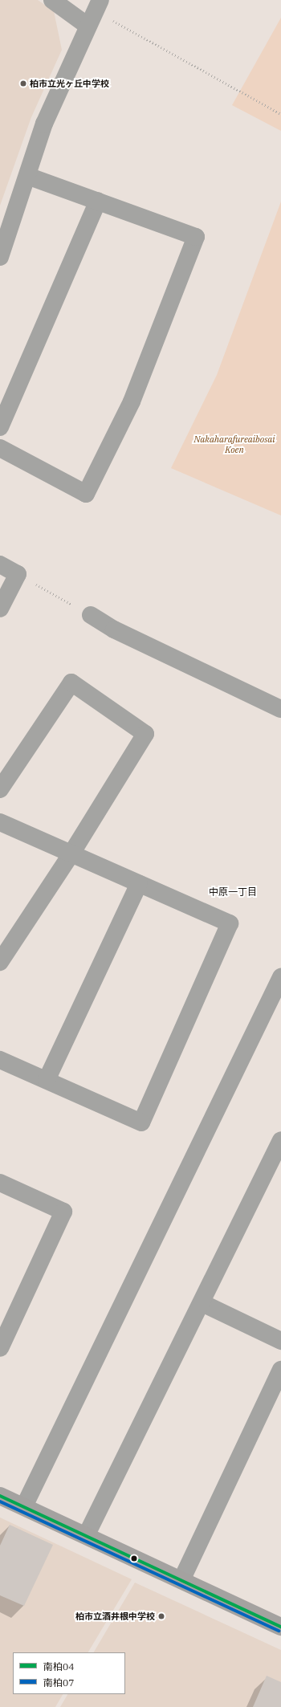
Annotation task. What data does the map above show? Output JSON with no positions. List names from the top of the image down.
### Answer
{
  "districts": ["中原一丁目"],
  "parks": ["Nakaharafureaibosai Koen"],
  "places": ["柏市立光ヶ丘中学校", "柏市立酒井根中学校"],
  "lines": ["transit line 南柏04", "transit line 南柏07"],
  "legend": ["南柏04", "南柏07"]
}
